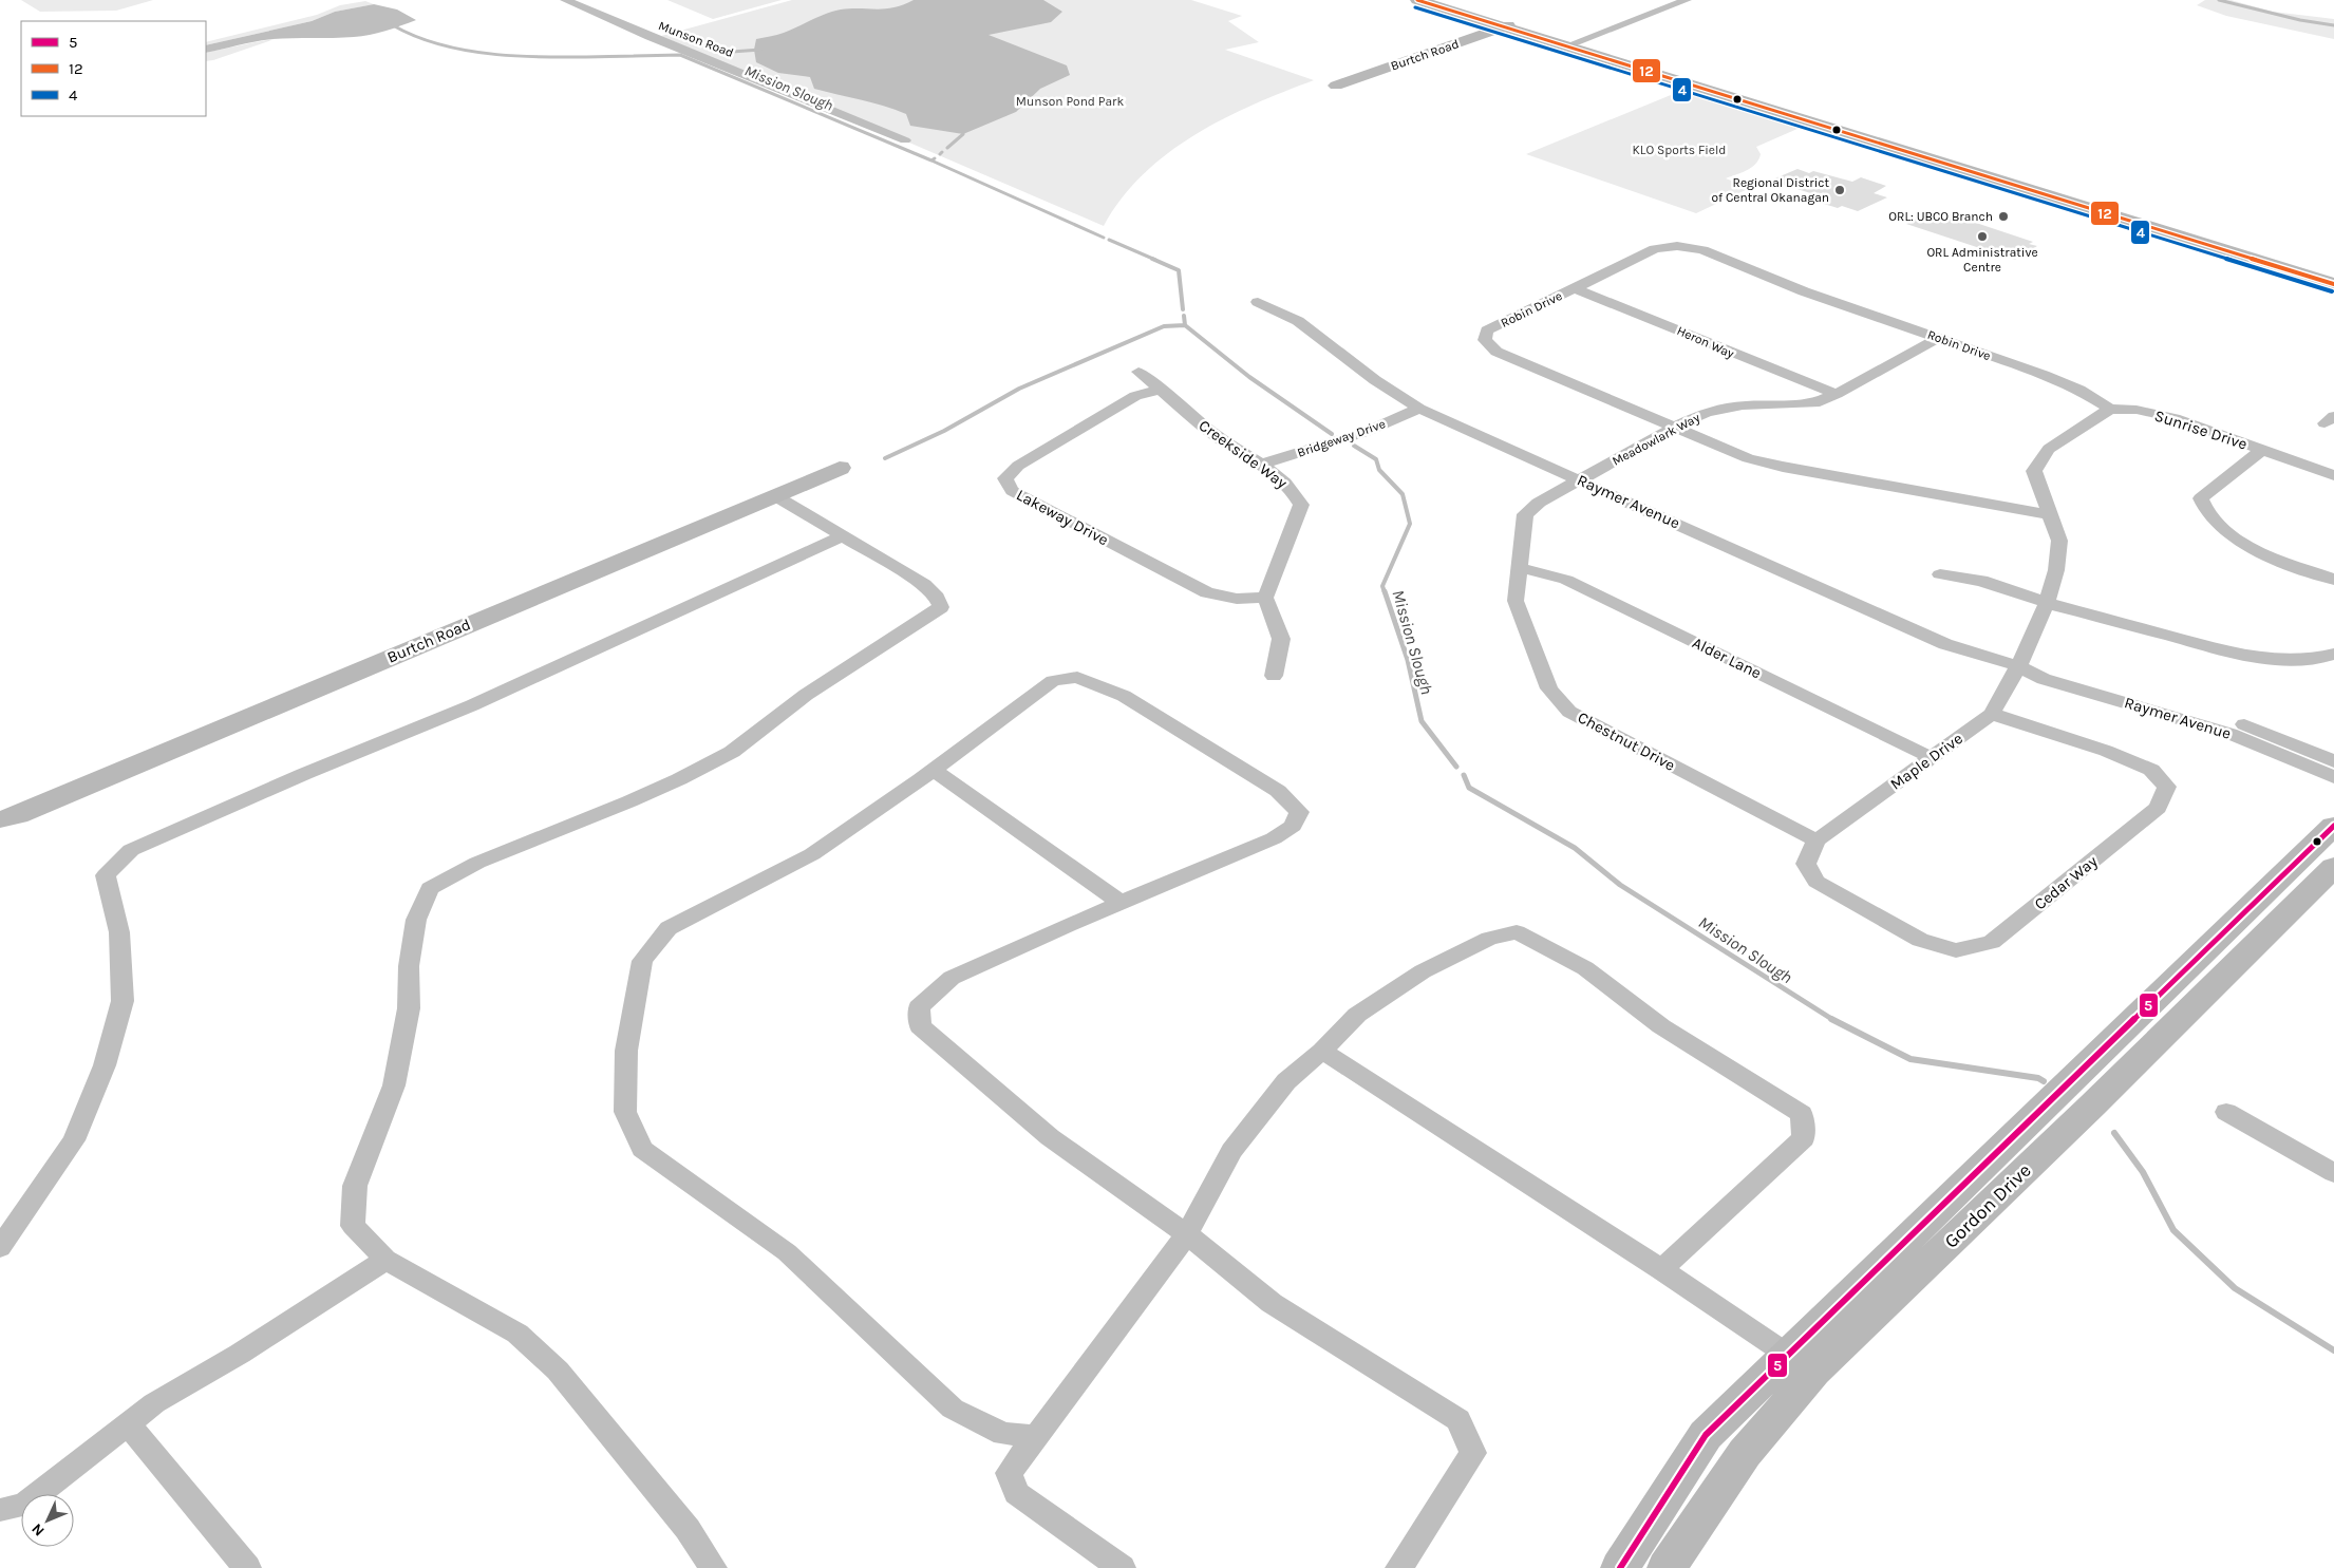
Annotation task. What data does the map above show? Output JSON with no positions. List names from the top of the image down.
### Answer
{
  "streets": {
    "main road": ["Burtch Road", "Gordon Drive"],
    "street": [
      "Munson Road",
      "Robin Drive",
      "Heron Way",
      "Sunrise Drive",
      "Bridgeway Drive",
      "Meadowlark Way",
      "Creekside Way",
      "Raymer Avenue",
      "Lakeway Drive",
      "Alder Lane",
      "Chestnut Drive",
      "Maple Drive",
      "Cedar Way"
    ]
  },
  "crossings": [
    ["Robin Drive", "Heron Way"],
    ["Robin Drive", "Sunrise Drive"],
    ["Robin Drive", "Meadowlark Way"],
    ["Heron Way", "Meadowlark Way"],
    ["Bridgeway Drive", "Creekside Way"],
    ["Bridgeway Drive", "Raymer Avenue"],
    ["Meadowlark Way", "Raymer Avenue"],
    ["Meadowlark Way", "Chestnut Drive"],
    ["Creekside Way", "Lakeway Drive"],
    ["Raymer Avenue", "Chestnut Drive"],
    ["Raymer Avenue", "Maple Drive"],
    ["Alder Lane", "Chestnut Drive"],
    ["Alder Lane", "Maple Drive"],
    ["Chestnut Drive", "Maple Drive"],
    ["Chestnut Drive", "Cedar Way"],
    ["Maple Drive", "Cedar Way"]
  ],
  "water": ["Mission Slough"],
  "parks": ["Munson Pond Park", "KLO Sports Field"],
  "places": ["Regional District of Central Okanagan", "ORL: UBCO Branch", "ORL Administrative Centre"],
  "lines": ["transit line 12", "transit line 4", "transit line 5"],
  "legend": ["5", "12", "4"],
  "north": "bottom left"
}
